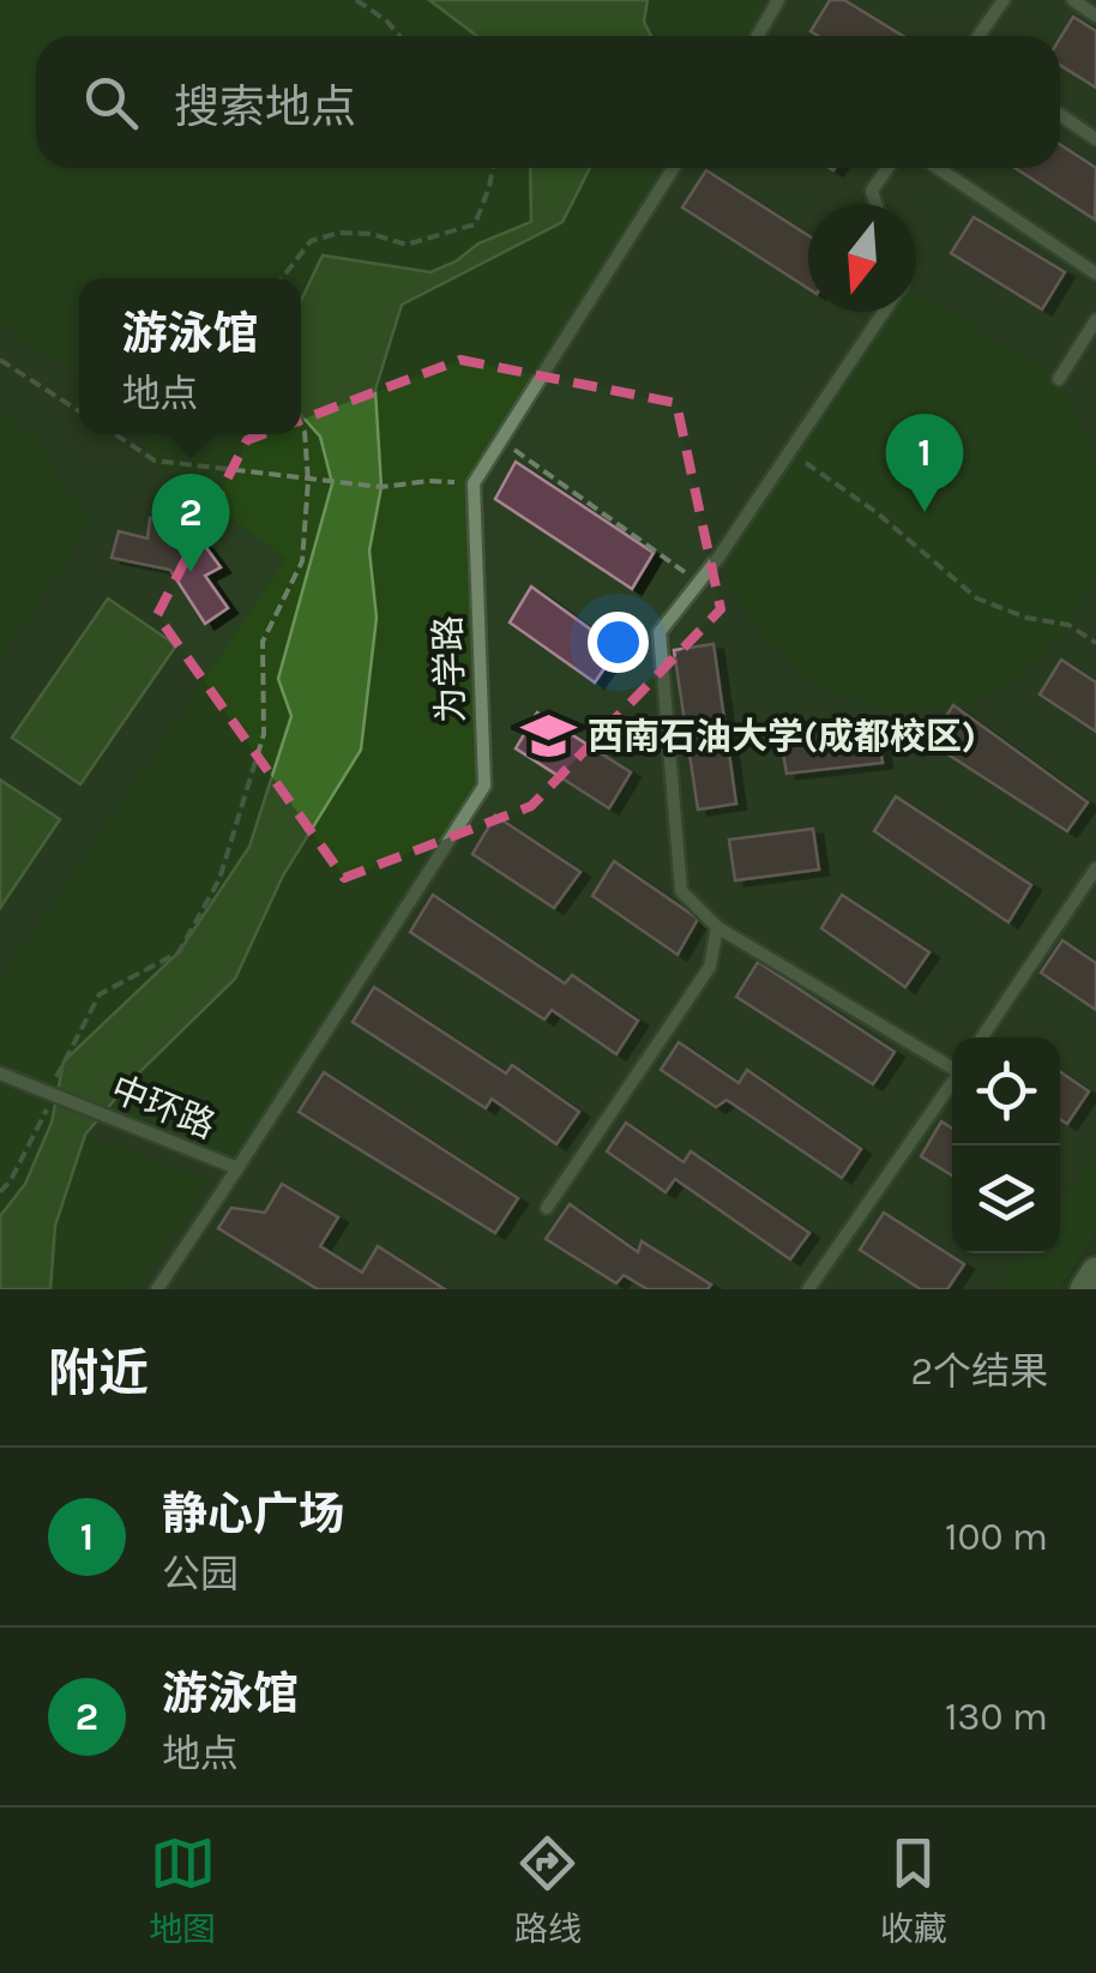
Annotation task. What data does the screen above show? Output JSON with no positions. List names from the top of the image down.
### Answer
{
  "streets": {
    "lane": ["为学路", "中环路"]
  },
  "crossings": [
    ["为学路", "中环路"]
  ],
  "places": {
    "school or university": ["西南石油大学(成都校区)"]
  },
  "north": "bottom",
  "page": {
    "search": "搜索地点",
    "popup": ["游泳馆", "地点"],
    "pins": ["1", "2"],
    "heading": ["附近", "2个结果"],
    "list": [
      {
        "mark": "1",
        "name": "静心广场",
        "note": "公园",
        "value": "100 m"
      },
      {
        "mark": "2",
        "name": "游泳馆",
        "note": "地点",
        "value": "130 m"
      }
    ],
    "nav": ["地图", "路线", "收藏"]
  }
}
